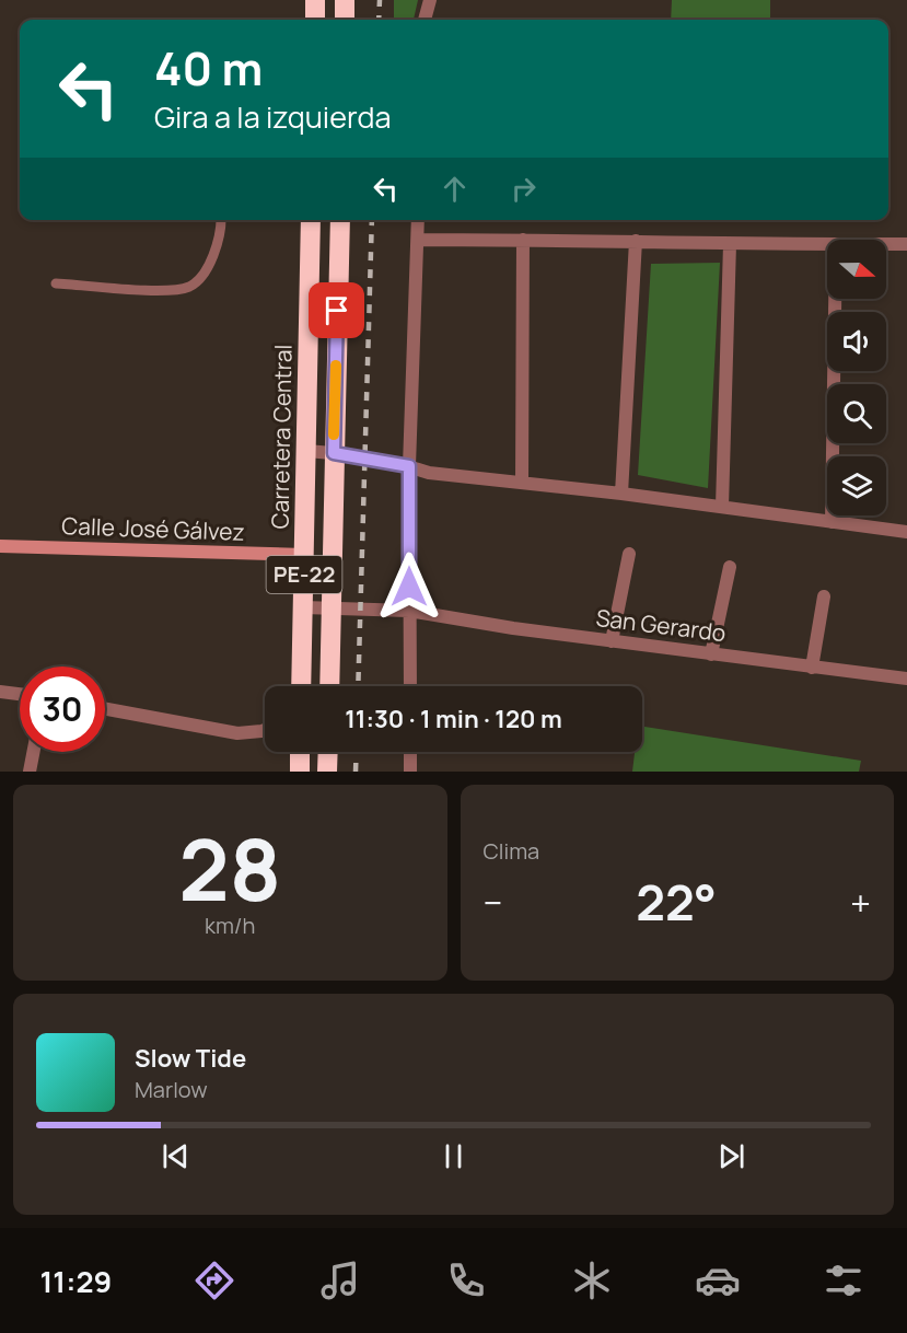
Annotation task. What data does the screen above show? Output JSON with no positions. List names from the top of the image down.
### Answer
{
  "streets": {
    "highway": ["Carretera Central", "PE-22"],
    "street": ["Calle José Gálvez", "San Gerardo"]
  },
  "crossings": [
    ["Carretera Central", "Calle José Gálvez"],
    ["Carretera Central", "San Gerardo"],
    ["PE-22", "San Gerardo"]
  ],
  "north": "right",
  "page": {
    "turn": ["40 m", "Gira a la izquierda"],
    "limit": "30",
    "trip": "11:30 · 1 min · 120 m",
    "tile": [
      ["28", "km/h"],
      "Clima"
    ],
    "heat": ["−", "22°", "+"],
    "song": ["Slow Tide", "Marlow"],
    "tabs": "11:29"
  }
}
